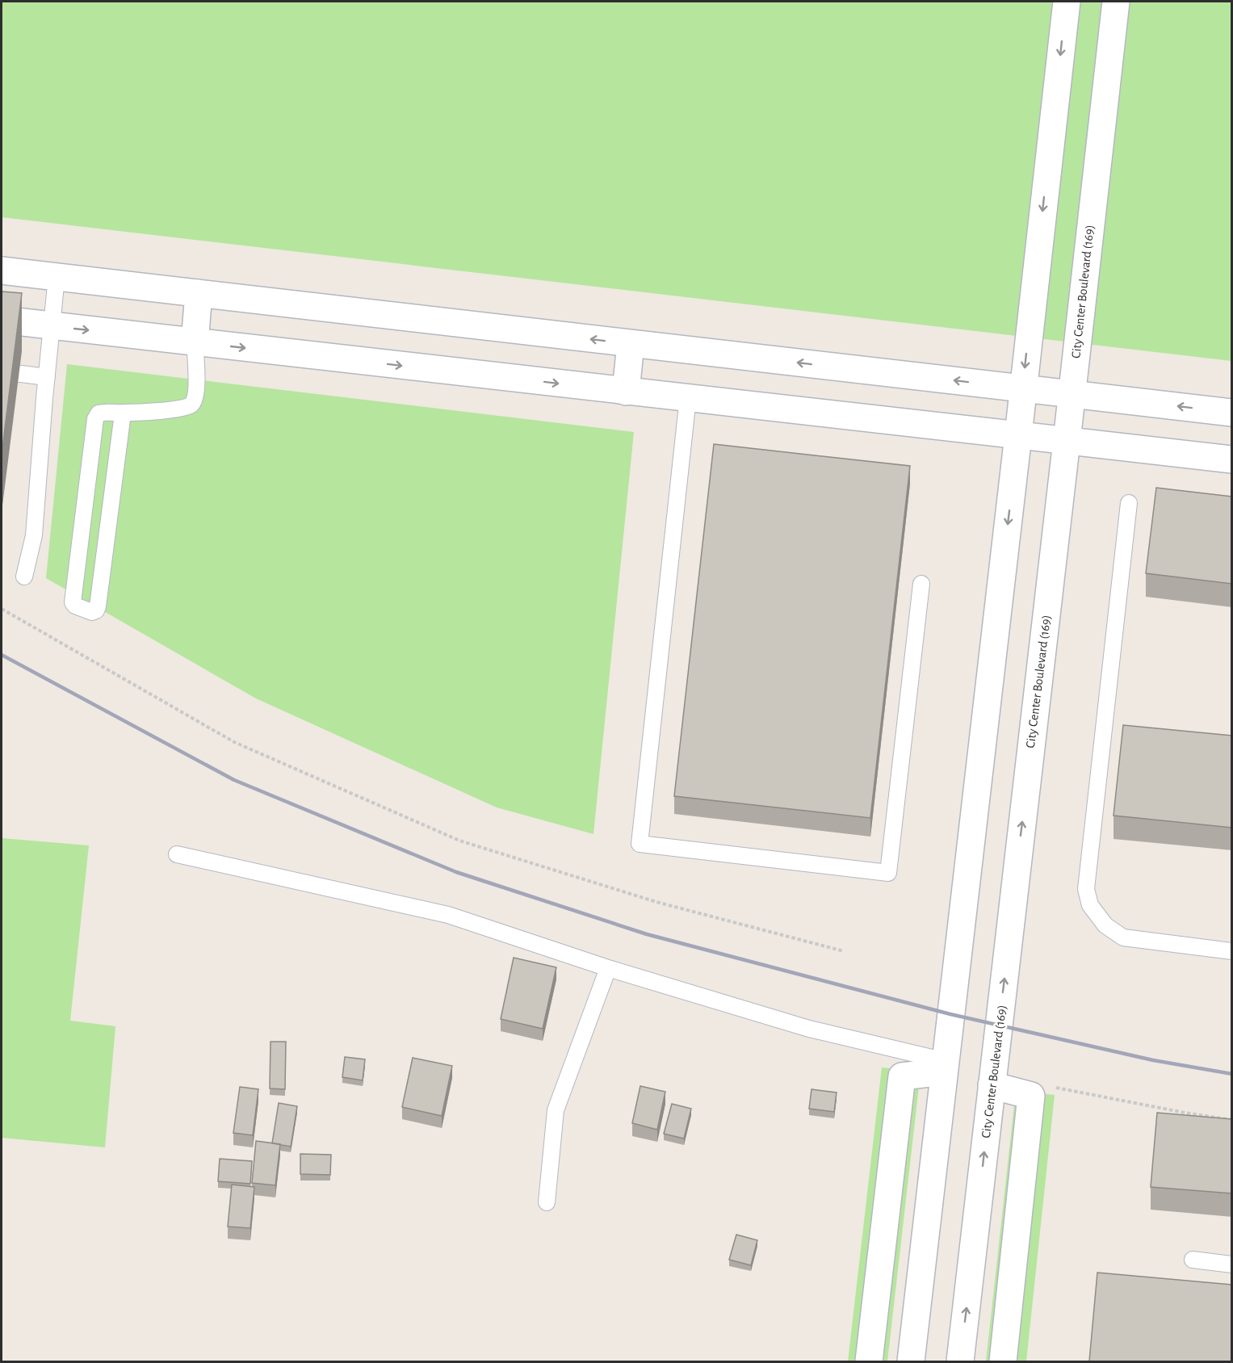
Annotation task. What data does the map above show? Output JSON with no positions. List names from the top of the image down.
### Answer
{
  "streets": {
    "street": ["City Center Boulevard (169)"]
  }
}
